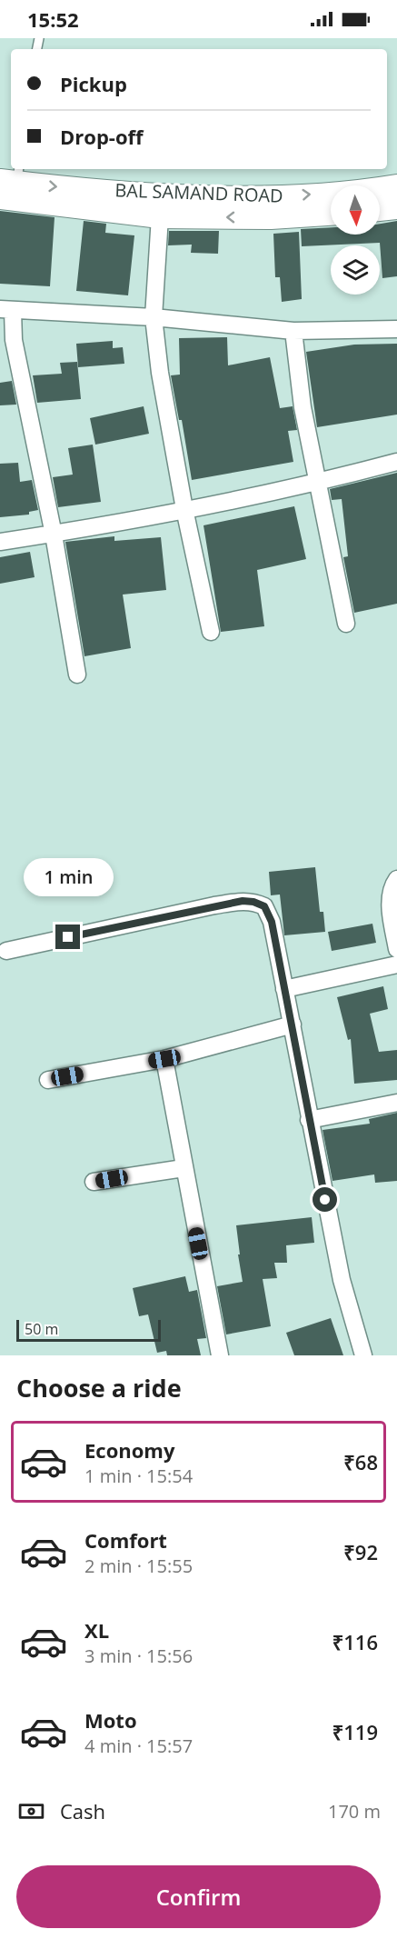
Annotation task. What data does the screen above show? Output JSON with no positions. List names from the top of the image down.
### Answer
{
  "streets": {
    "main road": ["BAL SAMAND ROAD"]
  },
  "scale_bar": "50 m",
  "north": "bottom",
  "page": {
    "status": "15:52",
    "banner": ["Pickup", "Drop-off"],
    "bubble": "1 min",
    "scale": "50 m",
    "heading": "Choose a ride",
    "list": [
      {
        "name": "Economy",
        "note": "1 min · 15:54",
        "value": "₹68"
      },
      {
        "name": "Comfort",
        "note": "2 min · 15:55",
        "value": "₹92"
      },
      {
        "name": "XL",
        "note": "3 min · 15:56",
        "value": "₹116"
      },
      {
        "name": "Moto",
        "note": "4 min · 15:57",
        "value": "₹119"
      }
    ],
    "pay": ["Cash", "170 m"],
    "buttons": "Confirm"
  }
}
